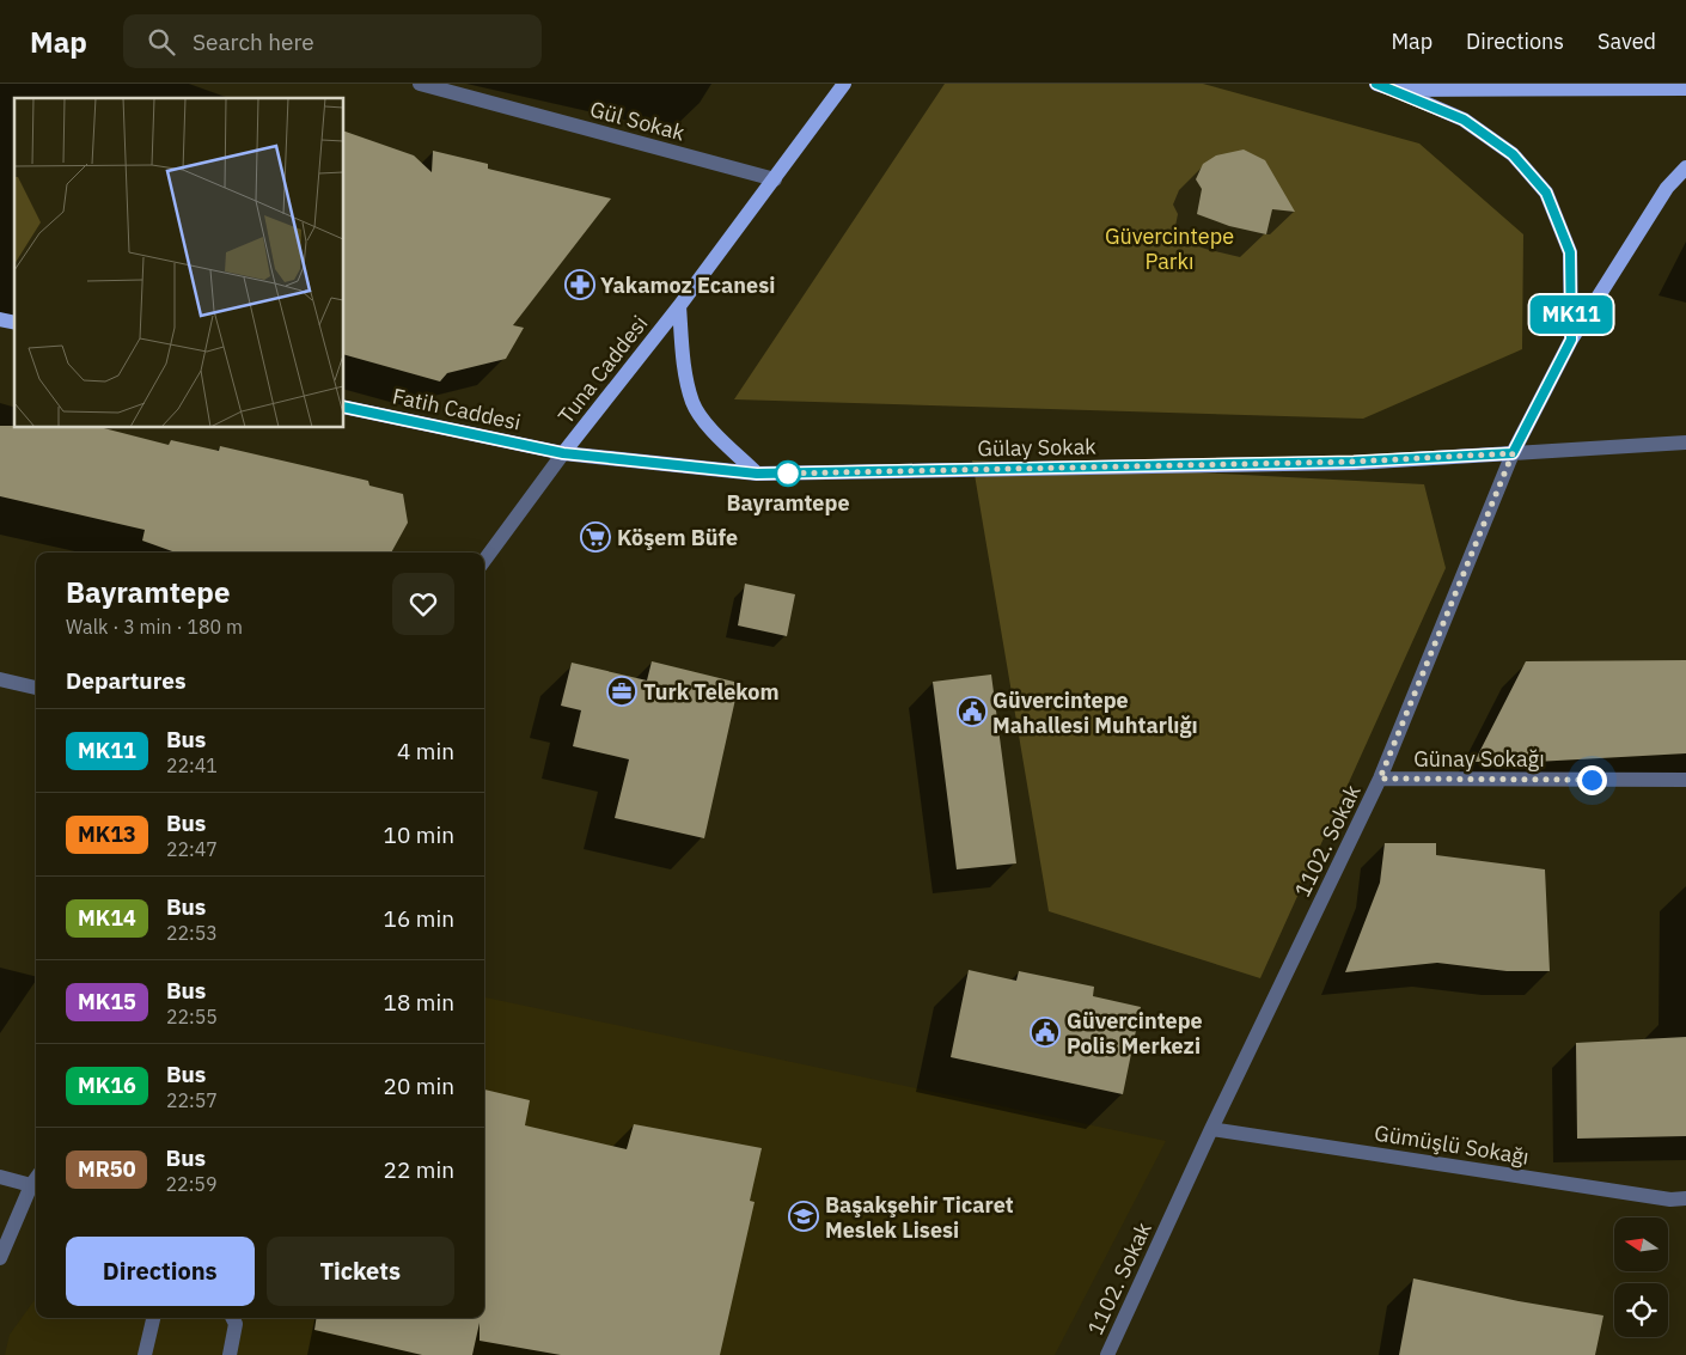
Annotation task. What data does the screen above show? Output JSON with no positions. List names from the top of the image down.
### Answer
{
  "streets": {
    "main road": [
      "Tuna Caddesi",
      "Fatih Caddesi",
      "Gülay Sokak",
      "1102. Sokak"
    ],
    "street": ["Gül Sokak", "Günay Sokağı", "Gümüşlü Sokağı"]
  },
  "crossings": [
    ["Gül Sokak", "Tuna Caddesi"],
    ["Tuna Caddesi", "Fatih Caddesi"],
    ["Tuna Caddesi", "Gülay Sokak"],
    ["Fatih Caddesi", "Gülay Sokak"],
    ["Gülay Sokak", "1102. Sokak"],
    ["Günay Sokağı", "1102. Sokak"],
    ["1102. Sokak", "Gümüşlü Sokağı"]
  ],
  "parks": ["Güvercintepe Parkı"],
  "places": {
    "pharmacy": ["Yakamoz Ecanesi"],
    "other": ["Bayramtepe"],
    "supermarket": ["Köşem Büfe"],
    "office": ["Turk Telekom"],
    "public building": ["Güvercintepe Mahallesi Muhtarlığı", "Güvercintepe Polis Merkezi"],
    "school or university": ["Başakşehir Ticaret Meslek Lisesi"]
  },
  "lines": ["bus line MK11"],
  "north": "left",
  "page": {
    "header": "Map",
    "search": "Search here",
    "nav": ["Map", "Directions", "Saved"],
    "on_map": "MK11",
    "heading": [
      ["Bayramtepe", "Walk · 3 min · 180 m"],
      "Departures"
    ],
    "list": [
      {
        "mark": "MK11",
        "name": "Bus",
        "note": "22:41",
        "value": "4 min"
      },
      {
        "mark": "MK13",
        "name": "Bus",
        "note": "22:47",
        "value": "10 min"
      },
      {
        "mark": "MK14",
        "name": "Bus",
        "note": "22:53",
        "value": "16 min"
      },
      {
        "mark": "MK15",
        "name": "Bus",
        "note": "22:55",
        "value": "18 min"
      },
      {
        "mark": "MK16",
        "name": "Bus",
        "note": "22:57",
        "value": "20 min"
      },
      {
        "mark": "MR50",
        "name": "Bus",
        "note": "22:59",
        "value": "22 min"
      }
    ],
    "buttons": ["Directions", "Tickets"]
  }
}
